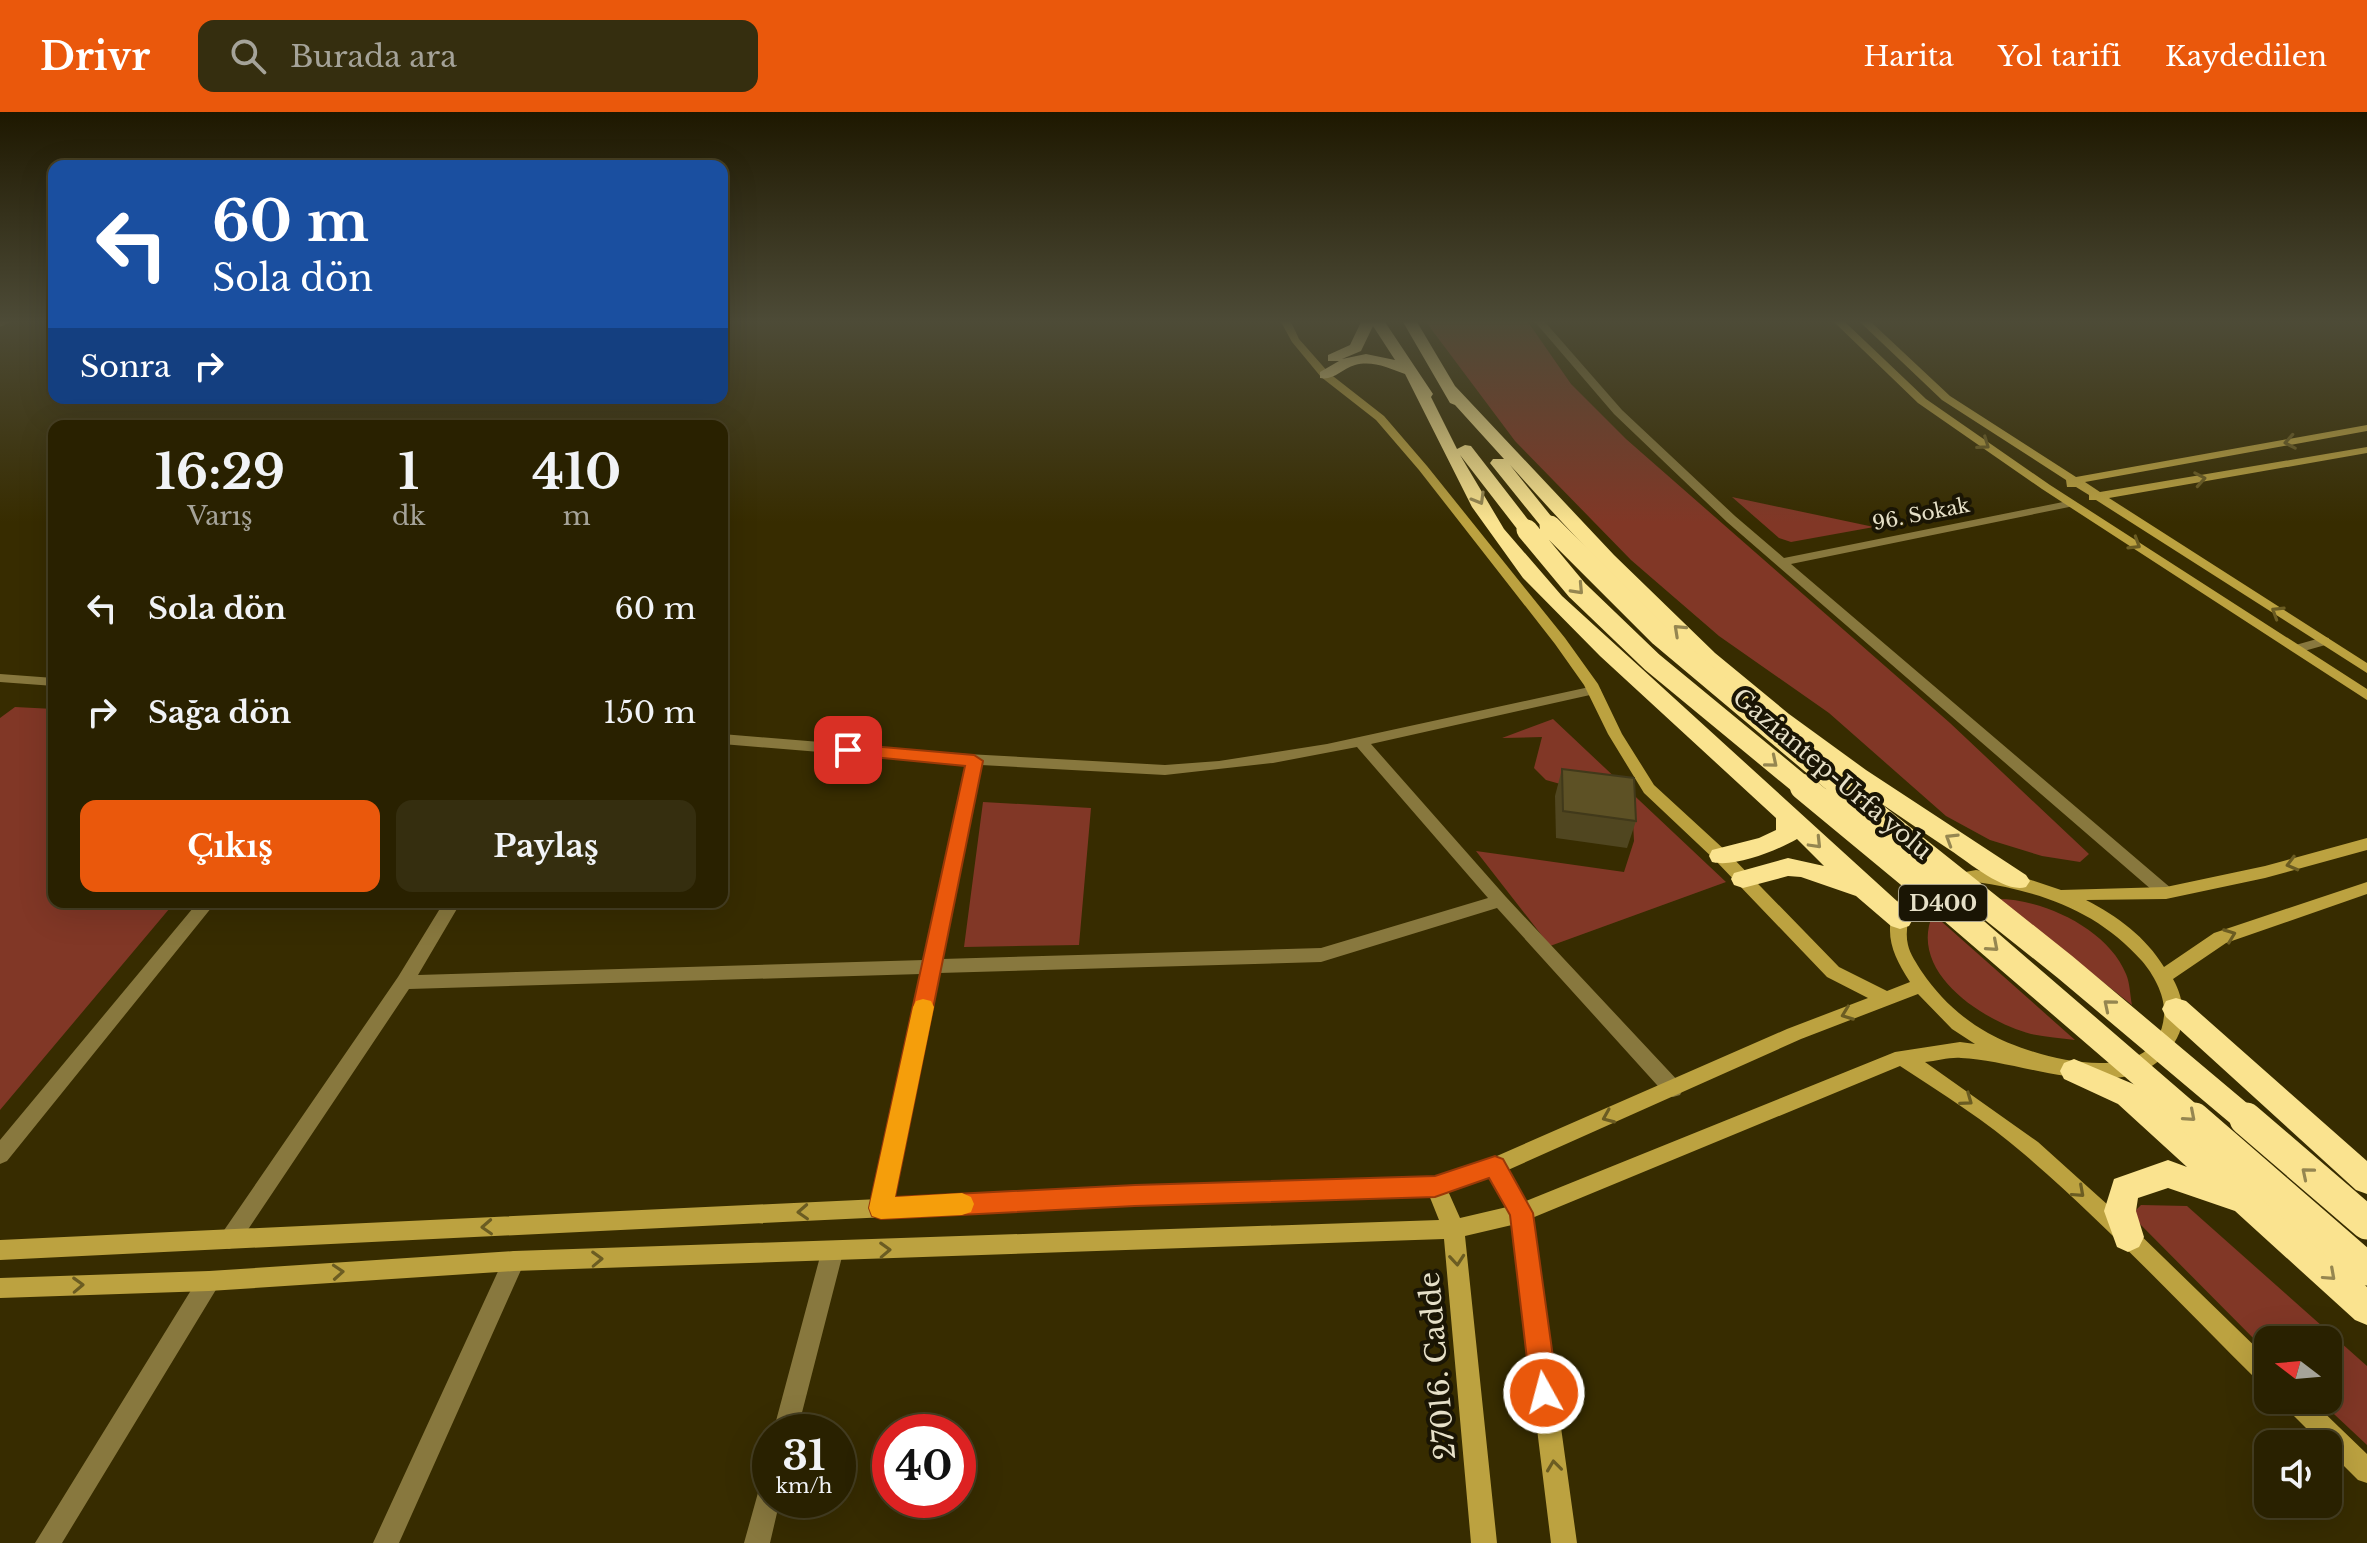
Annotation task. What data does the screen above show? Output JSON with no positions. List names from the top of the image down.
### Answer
{
  "streets": {
    "highway": ["Gaziantep-Urfa yolu", "D400"],
    "street": ["96. Sokak", "27016. Cadde"]
  },
  "north": "left",
  "page": {
    "header": "Drivr",
    "search": "Burada ara",
    "nav": ["Harita", "Yol tarifi", "Kaydedilen"],
    "turn": ["60 m", "Sola dön"],
    "then": "Sonra",
    "eta": [
      "16:29",
      "Varış",
      "1",
      "dk",
      "410",
      "m"
    ],
    "list": [
      {
        "name": "Sola dön",
        "value": "60 m"
      },
      {
        "name": "Sağa dön",
        "value": "150 m"
      }
    ],
    "buttons": ["Çıkış", "Paylaş"],
    "speed": "31 km/h",
    "limit": "40"
  }
}
